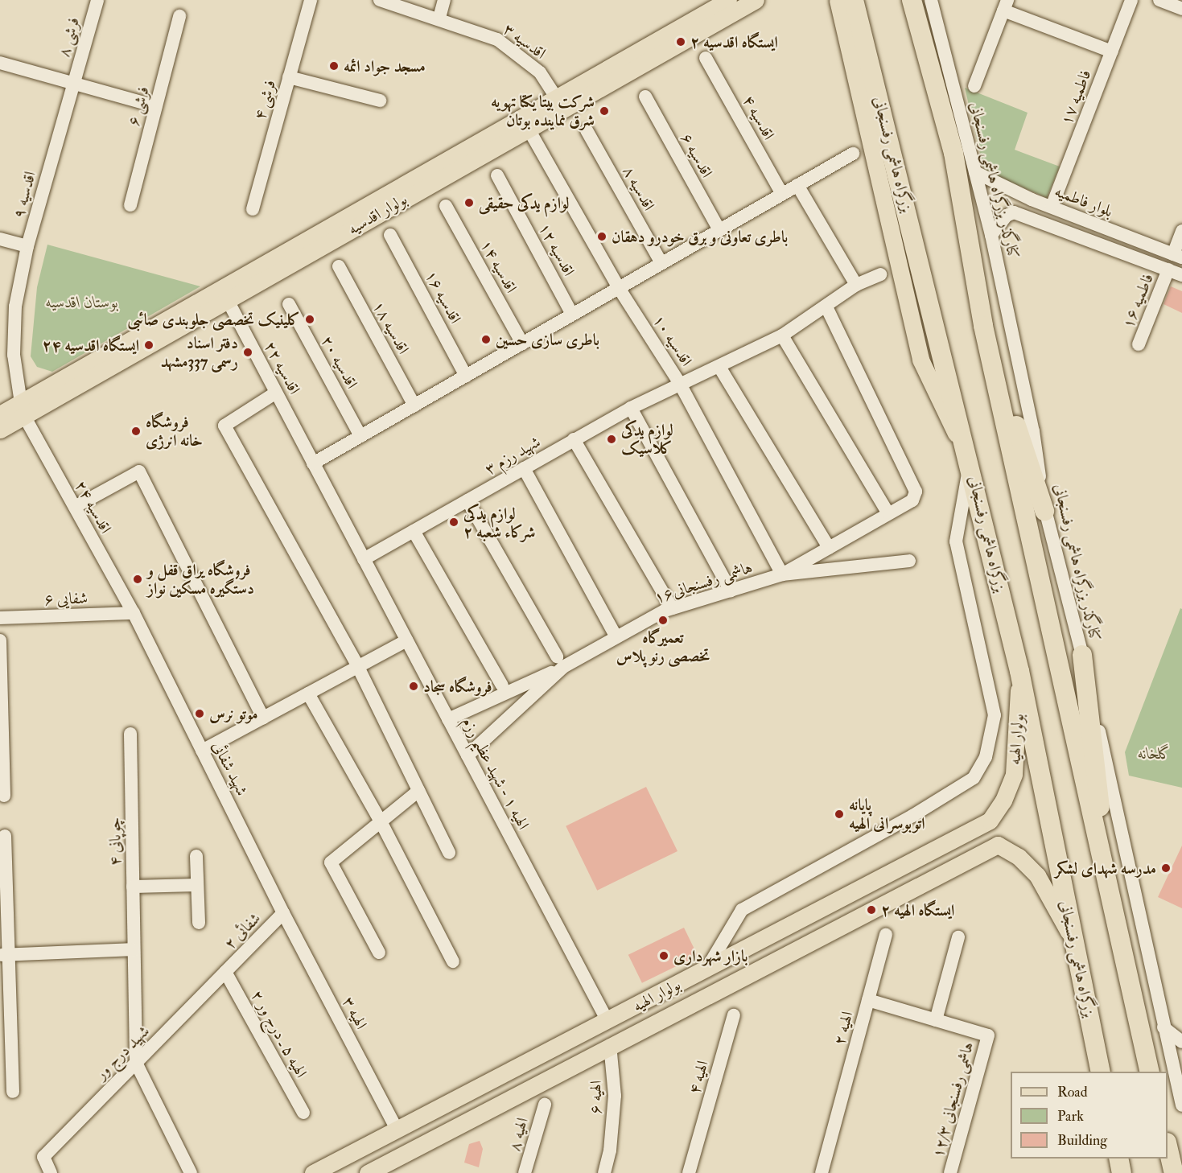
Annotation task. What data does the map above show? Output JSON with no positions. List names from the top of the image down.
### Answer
{
  "streets": {
    "highway": ["بزرگراه هاشمی رفسنجانی"],
    "main road": ["بولوار اقدسیه", "بولوار الهیه"],
    "street": [
      "فرشی ۸",
      "اقدسیه ۳",
      "فاطمیه ۱۷",
      "فرشی ۴",
      "فرشی ۶",
      "اقدسیه ۴",
      "اقدسیه ۶",
      "کنارگذر بزرگراه هاشمی رفسنجانی",
      "اقدسیه ۸",
      "اقدسیه ۹",
      "بلوار فاطمیه",
      "اقدسیه ۱۲",
      "اقدسیه ۱۴",
      "اقدسیه ۱۶",
      "فاطمیه ۱۶",
      "اقدسیه ۱۸",
      "اقدسیه ۱۰",
      "اقدسیه ۲۰",
      "اقدسیه ۲۲",
      "شهید رزم ۳",
      "اقدسیه ۲۴",
      "هاشمی رفسنجانی۱۶",
      "شفایی ۶",
      "شهید شفائی",
      "الهیه ۱ - شهید عظیم رزم",
      "چوپانی ۴",
      "شفائی ۲",
      "الهیه ۳",
      "الهیه ۲",
      "الهیه ۵ ـ درج ور ۲",
      "شهید درج ور",
      "الهیه ۴",
      "الهیه ۶",
      "هاشمی رفسنجانی ۱۲/۳",
      "الهیه ۸"
    ]
  },
  "crossings": [
    ["فرشی ۸", "اقدسیه ۹"],
    ["اقدسیه ۳", "بولوار اقدسیه"],
    ["فاطمیه ۱۷", "بلوار فاطمیه"],
    ["بزرگراه هاشمی رفسنجانی", "بولوار الهیه"],
    ["کنارگذر بزرگراه هاشمی رفسنجانی", "بلوار فاطمیه"],
    ["اقدسیه ۹", "بولوار اقدسیه"],
    ["اقدسیه ۹", "اقدسیه ۲۴"],
    ["بولوار اقدسیه", "اقدسیه ۱۰"],
    ["بولوار اقدسیه", "اقدسیه ۲۲"],
    ["بولوار اقدسیه", "اقدسیه ۲۴"],
    ["اقدسیه ۱۰", "شهید رزم ۳"],
    ["اقدسیه ۱۰", "هاشمی رفسنجانی۱۶"],
    ["اقدسیه ۲۲", "الهیه ۱ - شهید عظیم رزم"],
    ["شهید رزم ۳", "الهیه ۱ - شهید عظیم رزم"],
    ["اقدسیه ۲۴", "شفایی ۶"],
    ["اقدسیه ۲۴", "شهید شفائی"],
    ["هاشمی رفسنجانی۱۶", "الهیه ۱ - شهید عظیم رزم"],
    ["شفایی ۶", "شهید شفائی"],
    ["بولوار الهیه", "الهیه ۱ - شهید عظیم رزم"],
    ["بولوار الهیه", "الهیه ۳"],
    ["بولوار الهیه", "الهیه ۶"],
    ["شهید شفائی", "شفائی ۲"],
    ["شهید شفائی", "الهیه ۳"],
    ["چوپانی ۴", "شهید درج ور"],
    ["شفائی ۲", "الهیه ۳"],
    ["شفائی ۲", "الهیه ۵ ـ درج ور ۲"],
    ["شفائی ۲", "شهید درج ور"],
    ["الهیه ۵ ـ درج ور ۲", "شهید درج ور"]
  ],
  "parks": ["بوستان اقدسیه", "گلخانه"],
  "places": [
    "ایستگاه اقدسیه ۲",
    "مسجد جواد ائمه",
    "شرکت بیتا یکتا تهویه شرق نماینده بوتان",
    "لوازم یدکی حقیقی",
    "باطری تعاونی و برق خودرو دهقان",
    "کلینیک تخصصی جلوبندی صائبی",
    "باطری سازی حسین",
    "ایستگاه اقدسیه ۲۴",
    "دفتر اسناد رسمی 337مشهد",
    "فروشگاه خانه انرژی",
    "لوازم یدکی کلاسیک",
    "لوازم یدکی شرکاء شعبه ۲",
    "فروشگاه یراق قفل و دستگیره مسکین نواز",
    "تعمیرگاه تخصصی رنو پلاس",
    "فروشگاه سجاد",
    "موتو نرس",
    "پایانه اتوبوسرانی الهیه",
    "مدرسه شهدای لشکر",
    "ایستگاه الهیه ۲",
    "بازار شهرداری"
  ],
  "legend": ["Road", "Park", "Building"]
}
